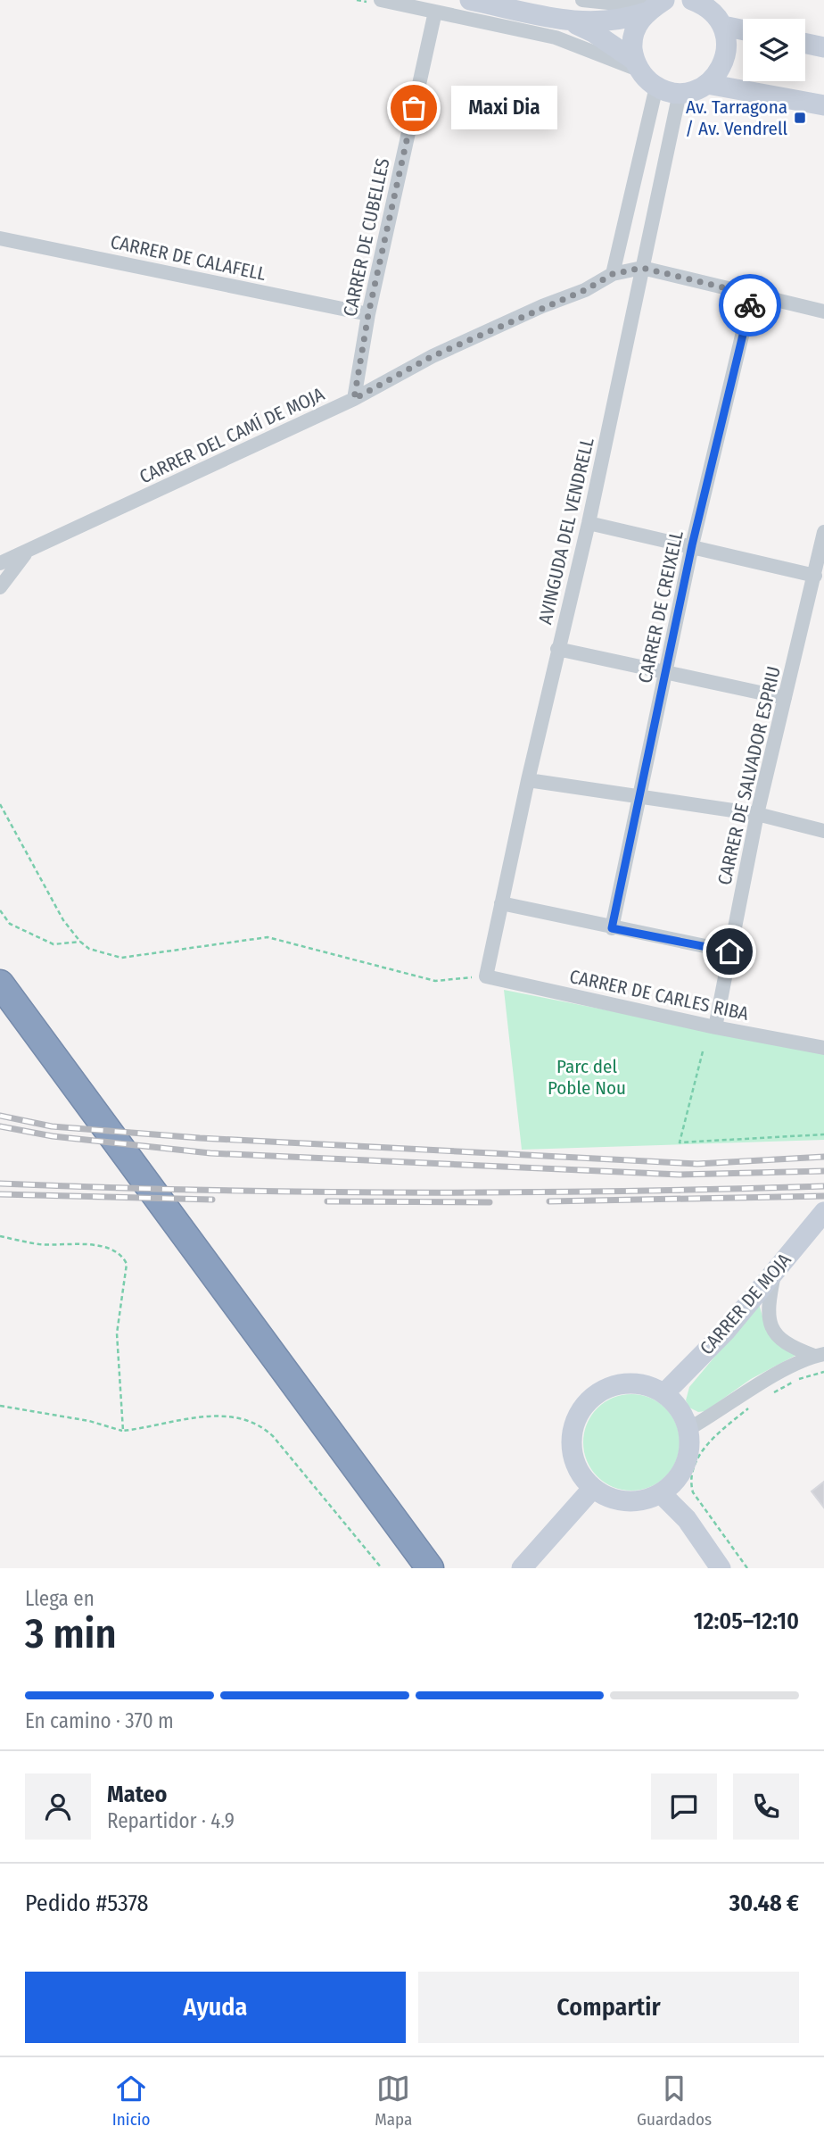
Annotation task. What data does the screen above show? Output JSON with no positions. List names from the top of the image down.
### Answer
{
  "streets": {
    "street": [
      "CARRER DE CUBELLES",
      "CARRER DE CALAFELL",
      "CARRER DEL CAMÍ DE MOJA",
      "AVINGUDA DEL VENDRELL",
      "CARRER DE CREIXELL",
      "CARRER DE SALVADOR ESPRIU",
      "CARRER DE CARLES RIBA",
      "CARRER DE MOJA"
    ]
  },
  "crossings": [
    ["CARRER DE CUBELLES", "CARRER DE CALAFELL"],
    ["CARRER DE CUBELLES", "CARRER DEL CAMÍ DE MOJA"],
    ["CARRER DEL CAMÍ DE MOJA", "AVINGUDA DEL VENDRELL"],
    ["AVINGUDA DEL VENDRELL", "CARRER DE CARLES RIBA"],
    ["CARRER DE SALVADOR ESPRIU", "CARRER DE CARLES RIBA"]
  ],
  "parks": ["Parc del Poble Nou"],
  "places": {
    "other": ["Maxi Dia"],
    "transit": ["Av. Tarragona / Av. Vendrell"]
  },
  "page": {
    "bubble": "Maxi Dia",
    "heading": ["3 min", "Llega en", "12:05–12:10"],
    "panel": [
      "Mateo",
      "Repartidor · 4.9",
      "Pedido #5378",
      "30.48 €"
    ],
    "bar": "En camino · 370 m",
    "buttons": ["Ayuda", "Compartir"],
    "tabs": ["Inicio", "Mapa", "Guardados"]
  }
}
